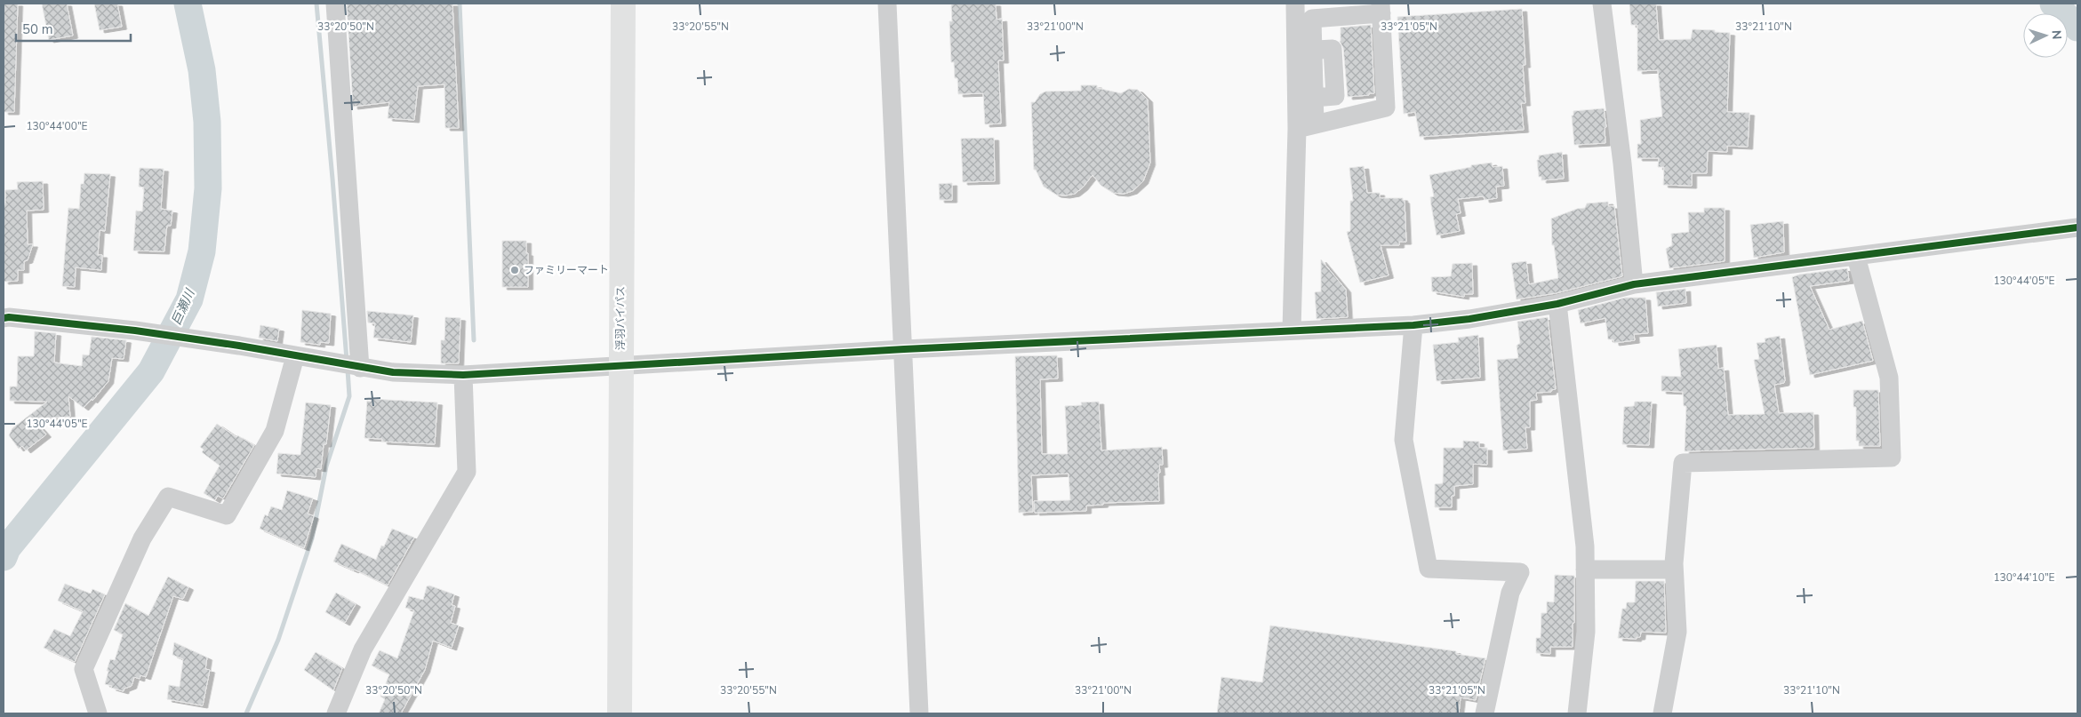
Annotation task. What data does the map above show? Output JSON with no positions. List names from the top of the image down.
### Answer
{
  "streets": {
    "highway": ["浮羽バイパス"]
  },
  "water": ["巨瀬川"],
  "places": ["ファミリーマート"],
  "scale_bar": "50 m",
  "north": "right",
  "coordinates": [
    "33°20'50\"N",
    "33°20'55\"N",
    "33°21'00\"N",
    "33°21'05\"N",
    "33°21'10\"N",
    "130°44'00\"E",
    "130°44'05\"E",
    "130°44'10\"E"
  ]
}
